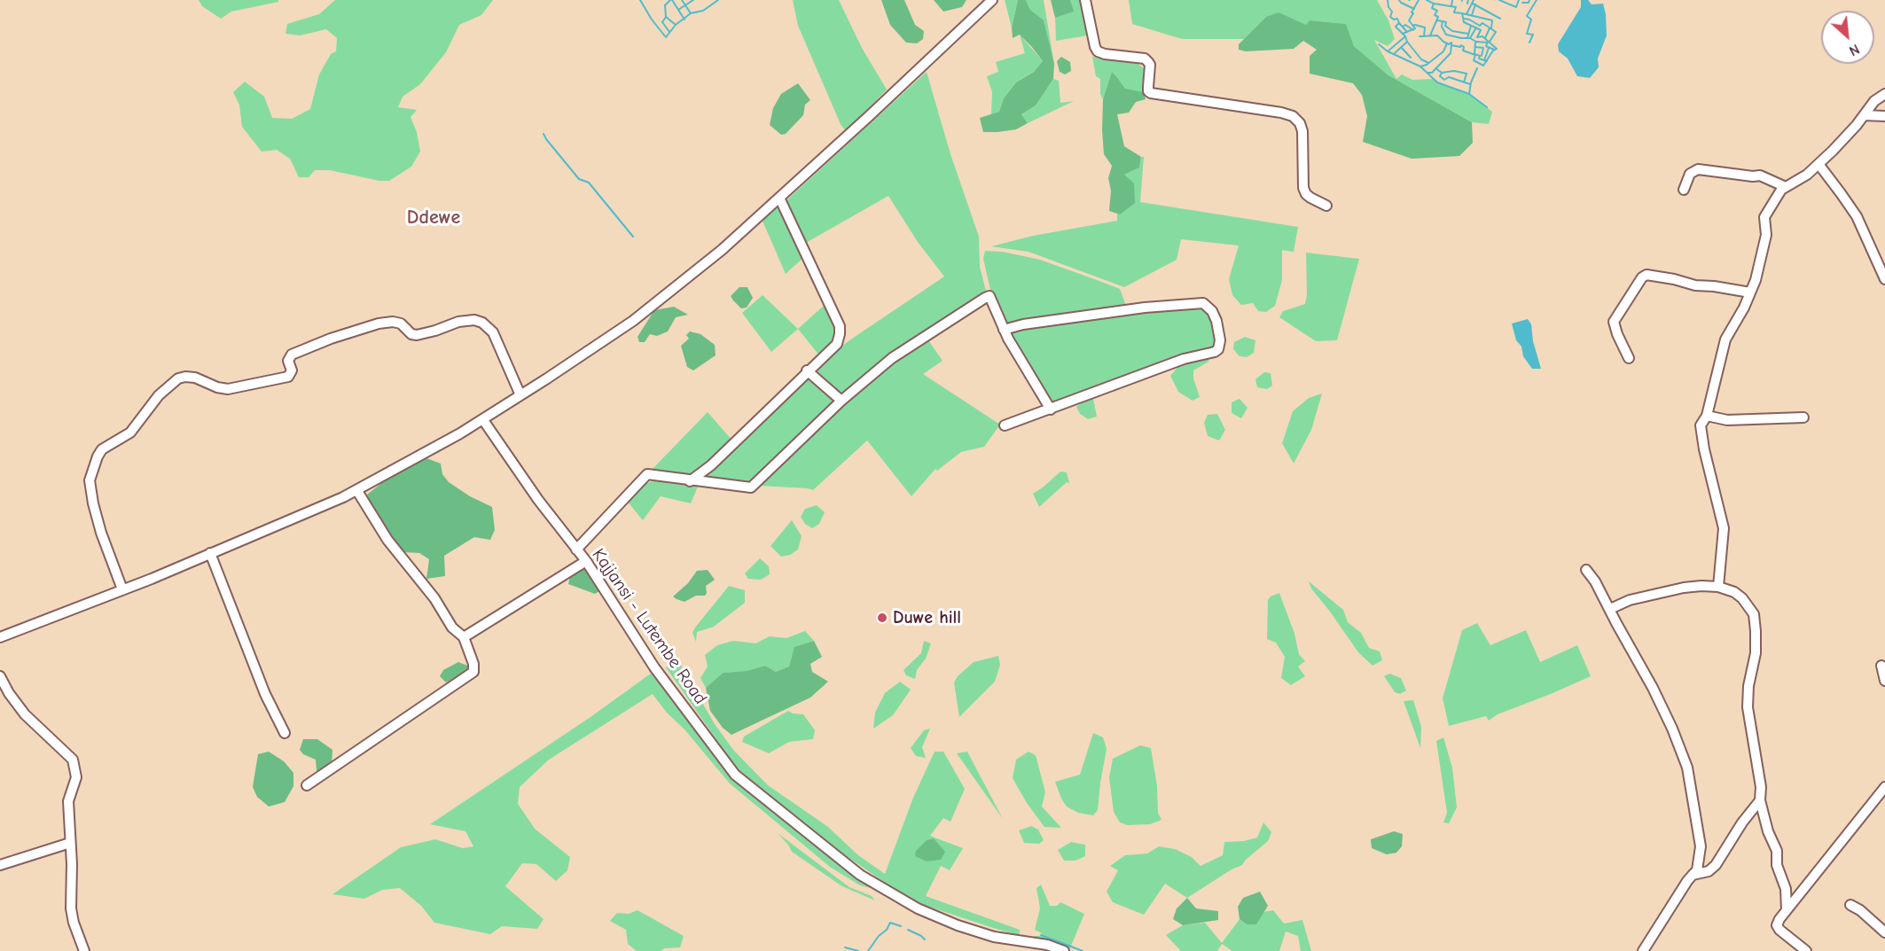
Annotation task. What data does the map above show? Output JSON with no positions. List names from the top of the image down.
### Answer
{
  "streets": {
    "street": ["Kajjansi - Lutembe Road"]
  },
  "districts": ["Ddewe"],
  "places": ["Duwe hill"],
  "north": "bottom right"
}
